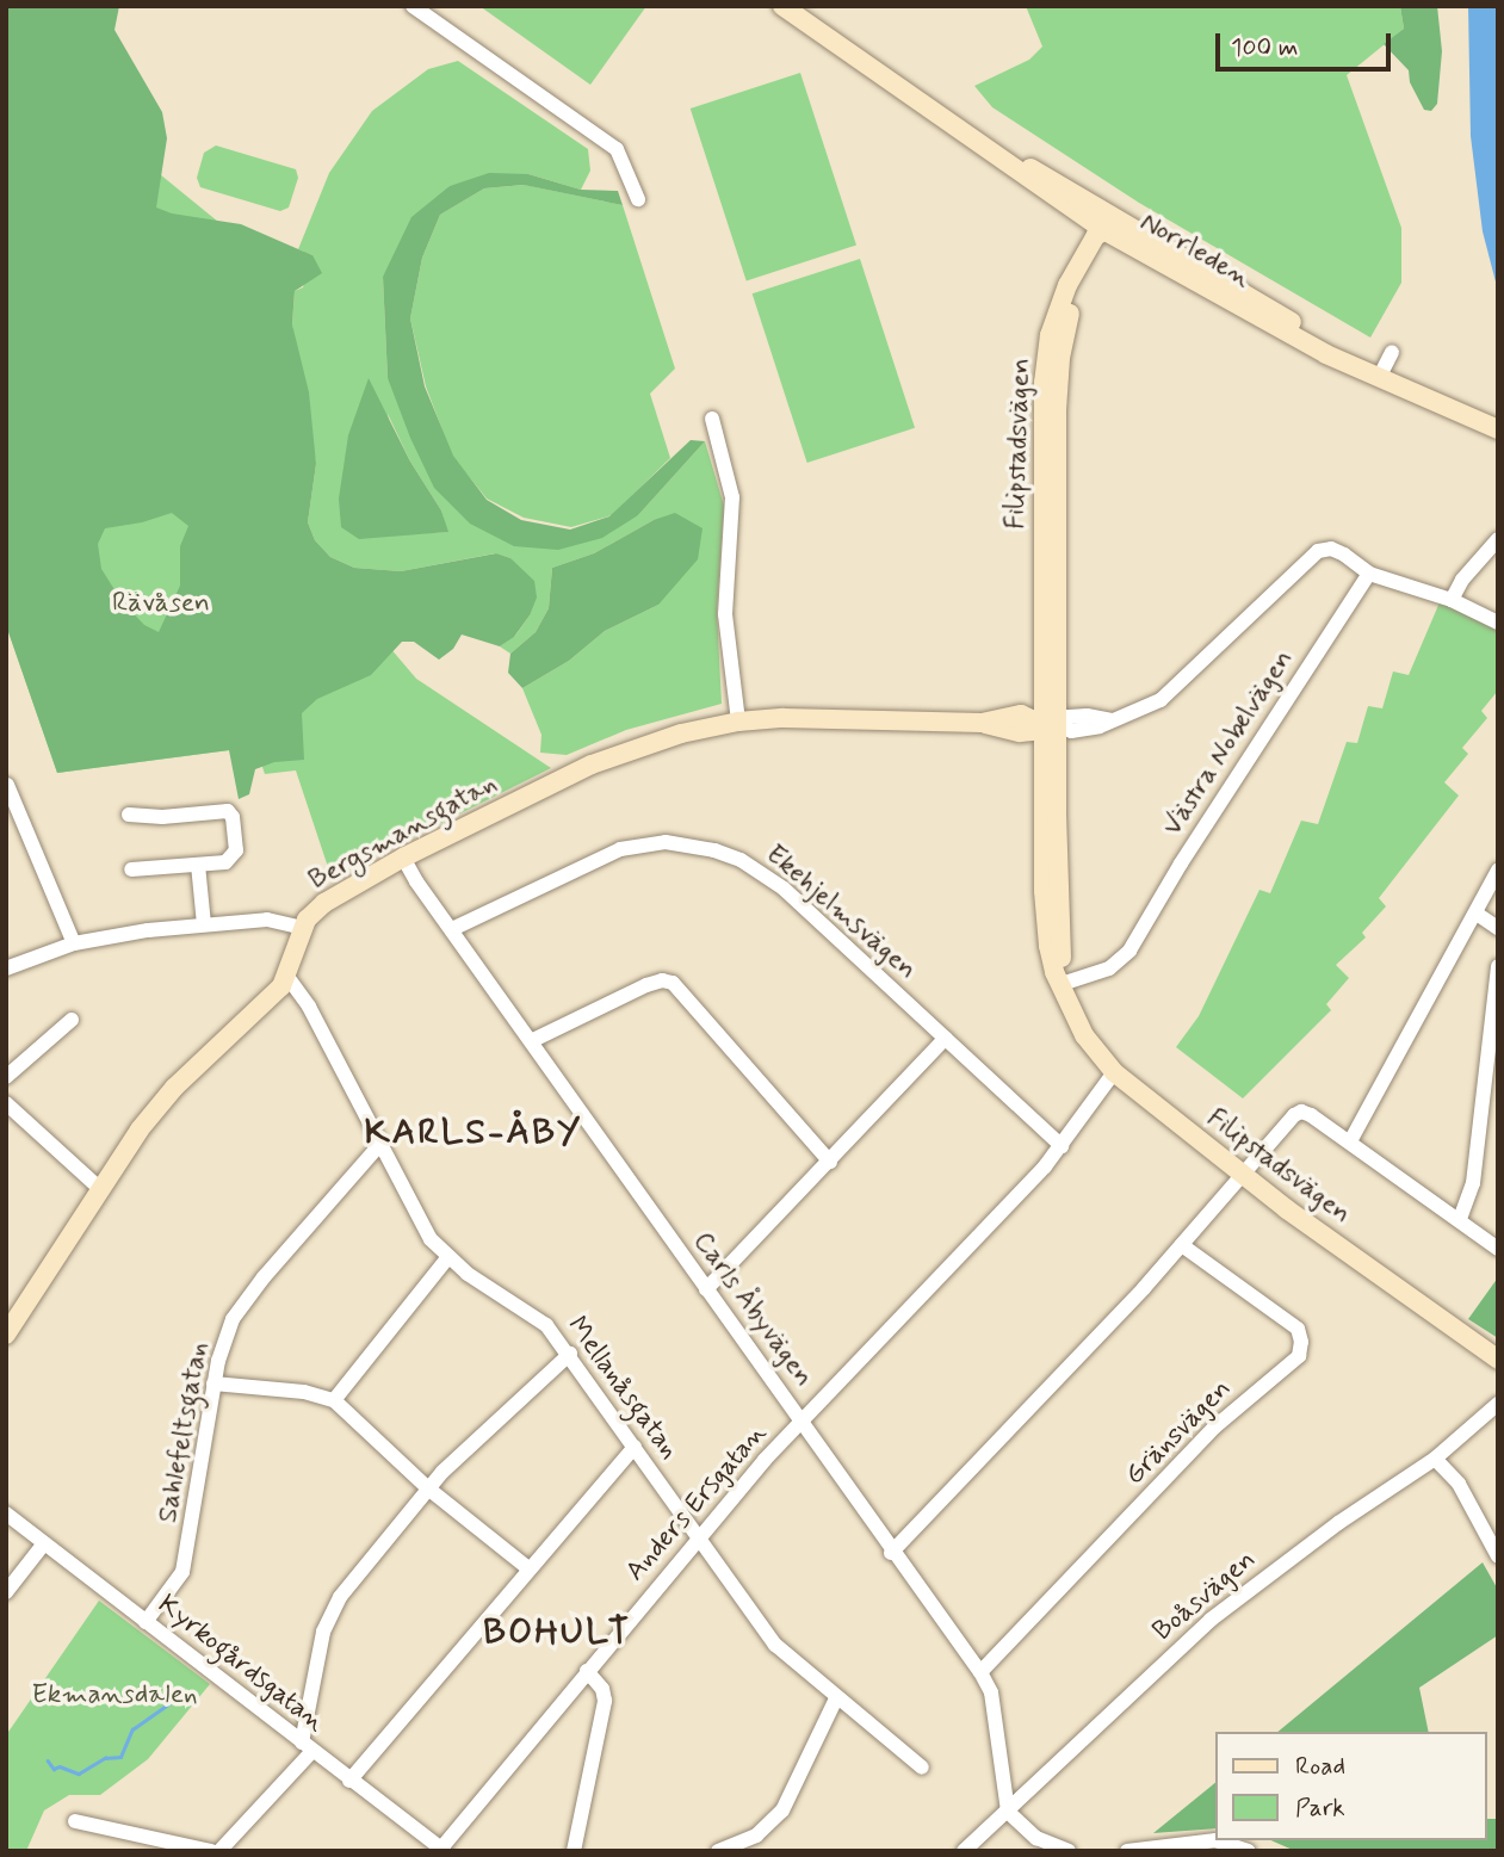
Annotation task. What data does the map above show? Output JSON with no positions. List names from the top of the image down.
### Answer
{
  "streets": {
    "street": [
      "Norrleden",
      "Filipstadsvägen",
      "Västra Nobelvägen",
      "Bergsmansgatan",
      "Ekehjelmsvägen",
      "Carls Åbyvägen",
      "Mellanåsgatan",
      "Sahlefeltsgatan",
      "Gränsvägen",
      "Anders Ersgatan",
      "Boåsvägen",
      "Kyrkogårdsgatan"
    ]
  },
  "crossings": [
    ["Norrleden", "Filipstadsvägen"],
    ["Filipstadsvägen", "Västra Nobelvägen"],
    ["Filipstadsvägen", "Bergsmansgatan"],
    ["Filipstadsvägen", "Anders Ersgatan"],
    ["Västra Nobelvägen", "Bergsmansgatan"],
    ["Bergsmansgatan", "Carls Åbyvägen"],
    ["Bergsmansgatan", "Mellanåsgatan"],
    ["Ekehjelmsvägen", "Carls Åbyvägen"],
    ["Ekehjelmsvägen", "Anders Ersgatan"],
    ["Carls Åbyvägen", "Gränsvägen"],
    ["Carls Åbyvägen", "Anders Ersgatan"],
    ["Carls Åbyvägen", "Boåsvägen"],
    ["Mellanåsgatan", "Sahlefeltsgatan"],
    ["Mellanåsgatan", "Anders Ersgatan"],
    ["Sahlefeltsgatan", "Kyrkogårdsgatan"],
    ["Anders Ersgatan", "Kyrkogårdsgatan"]
  ],
  "districts": ["KARLS-ÅBY", "BOHULT"],
  "parks": ["Rävåsen", "Ekmansdalen"],
  "legend": ["Road", "Park"],
  "scale_bar": "100 m"
}
